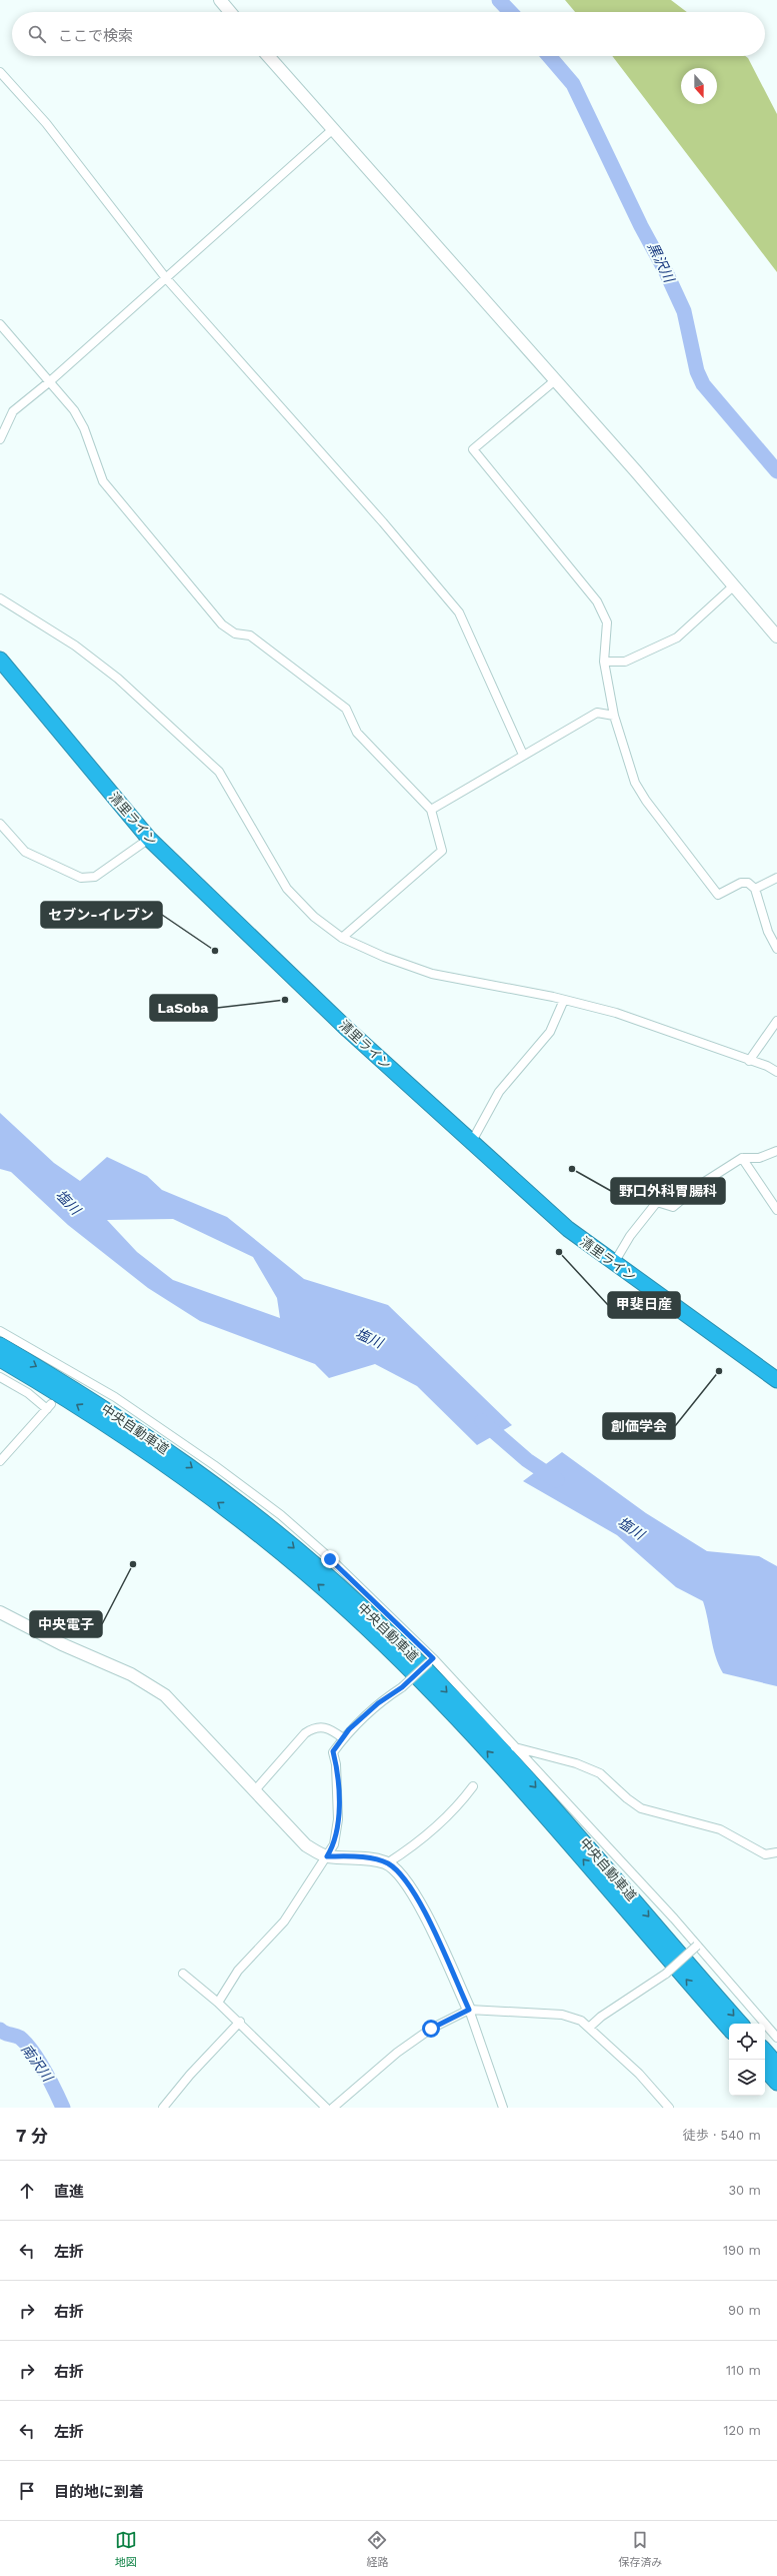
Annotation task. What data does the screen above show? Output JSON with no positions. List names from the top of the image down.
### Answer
{
  "streets": {
    "highway": ["清里ライン", "中央自動車道"]
  },
  "water": ["黒沢川", "塩川", "南沢川"],
  "places": [
    "セブン-イレブン",
    "LaSoba",
    "野口外科胃腸科",
    "甲斐日産",
    "創価学会",
    "中央電子"
  ],
  "north": "bottom",
  "page": {
    "search": "ここで検索",
    "heading": ["7 分", "徒歩 · 540 m"],
    "list": [
      ["直進", "30 m"],
      ["左折", "190 m"],
      ["右折", "90 m"],
      ["右折", "110 m"],
      ["左折", "120 m"],
      "目的地に到着"
    ],
    "nav": ["地図", "経路", "保存済み"]
  }
}
